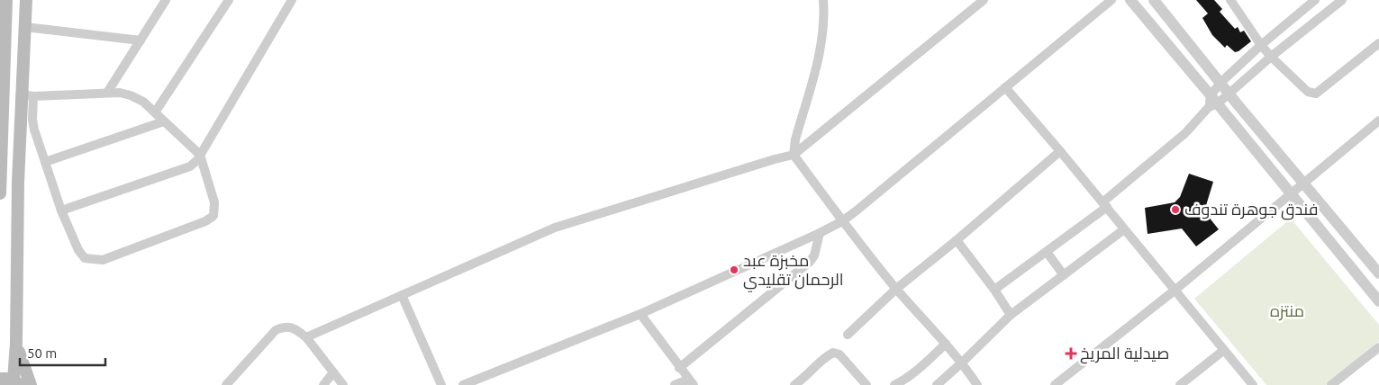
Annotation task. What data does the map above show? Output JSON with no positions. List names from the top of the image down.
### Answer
{
  "parks": ["منتزه"],
  "places": {
    "other": ["فندق جوهرة تندوف", "مخبزة عبد الرحمان تقليدي"],
    "health": ["صيدلية المريخ"]
  },
  "scale_bar": "50 m"
}
